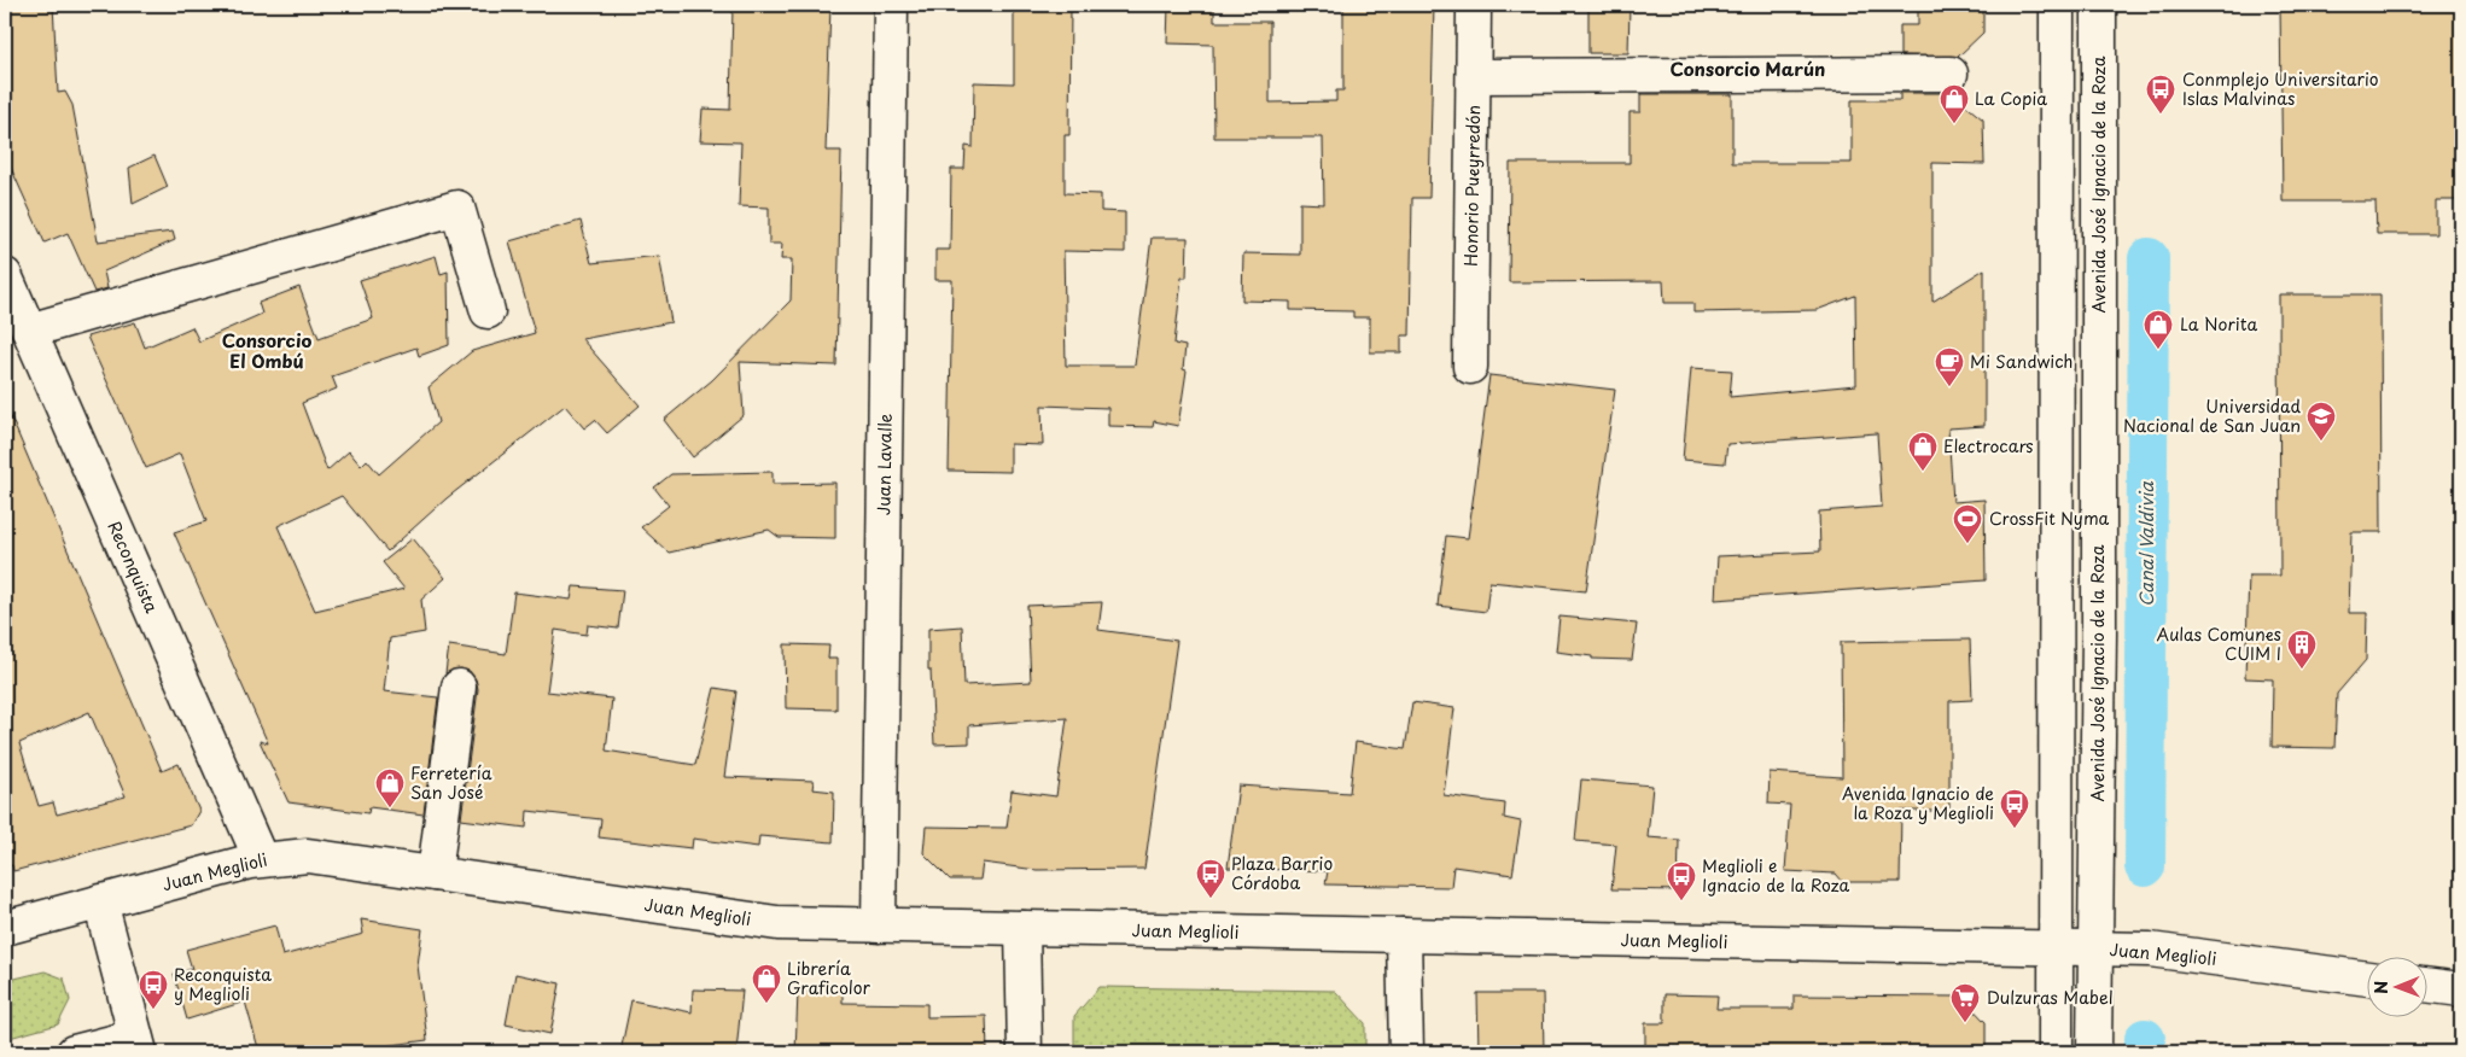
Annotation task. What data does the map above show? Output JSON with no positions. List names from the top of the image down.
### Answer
{
  "streets": {
    "main road": [
      "Avenida José Ignacio de la Roza",
      "Honorio Pueyrredón",
      "Juan Lavalle",
      "Reconquista",
      "Juan Meglioli"
    ]
  },
  "crossings": [
    ["Avenida José Ignacio de la Roza", "Juan Meglioli"],
    ["Juan Lavalle", "Juan Meglioli"],
    ["Reconquista", "Juan Meglioli"]
  ],
  "districts": ["Consorcio Marún", "Consorcio El Ombú"],
  "water": ["Canal Valdivia"],
  "places": {
    "bus stop": [
      "Conmplejo Universitario Islas Malvinas",
      "Avenida Ignacio de la Roza y Meglioli",
      "Plaza Barrio Córdoba",
      "Meglioli e Ignacio de la Roza",
      "Reconquista y Meglioli"
    ],
    "shop": [
      "La Copia",
      "La Norita",
      "Electrocars",
      "Ferretería San José",
      "Librería Graficolor"
    ],
    "cafe": ["Mi Sandwich"],
    "school or university": ["Universidad Nacional de San Juan"],
    "sports": ["CrossFit Nyma"],
    "building": ["Aulas Comunes CUIM I"],
    "supermarket": ["Dulzuras Mabel"]
  },
  "north": "left"
}
